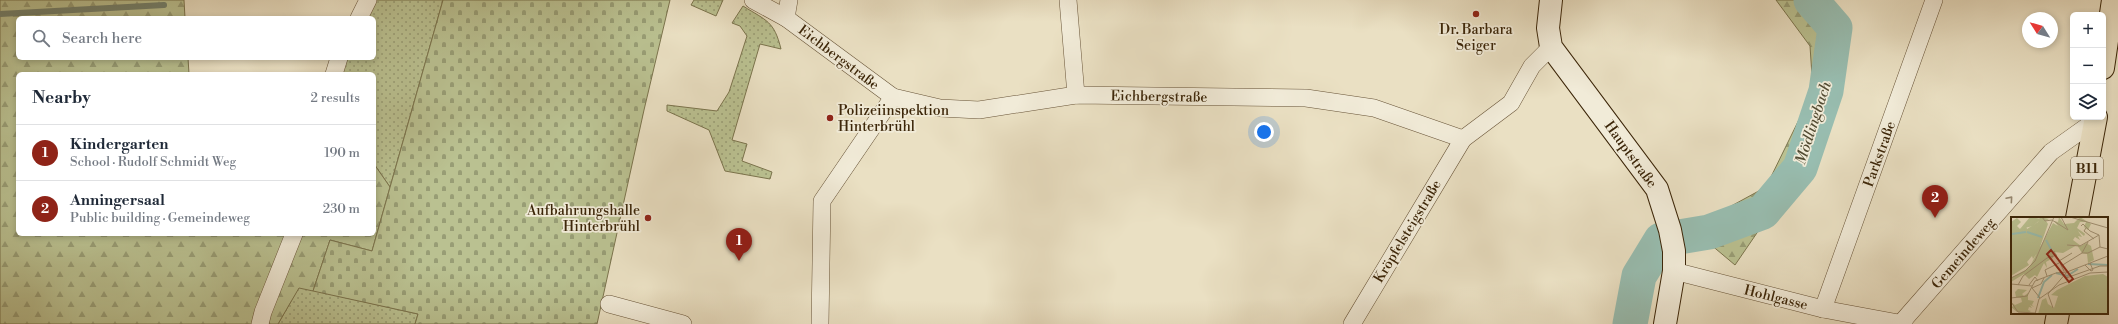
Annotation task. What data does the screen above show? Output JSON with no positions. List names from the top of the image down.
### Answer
{
  "streets": {
    "main road": ["Hauptstraße", "B11"],
    "street": [
      "Eichbergstraße",
      "Parkstraße",
      "Kröpfelsteigstraße",
      "Gemeindeweg",
      "Hohlgasse"
    ]
  },
  "crossings": [
    ["Eichbergstraße", "Kröpfelsteigstraße"],
    ["Hauptstraße", "Hohlgasse"],
    ["Parkstraße", "Hohlgasse"],
    ["Gemeindeweg", "Hohlgasse"]
  ],
  "one_way": ["Gemeindeweg"],
  "water": ["Mödlingbach"],
  "places": ["Dr. Barbara Seiger", "Polizeiinspektion Hinterbrühl", "Aufbahrungshalle Hinterbrühl"],
  "north": "top left",
  "page": {
    "map_buttons": ["+", "−"],
    "search": "Search here",
    "heading": ["Nearby", "2 results"],
    "list": [
      {
        "mark": "1",
        "name": "Kindergarten",
        "note": "School · Rudolf Schmidt Weg",
        "value": "190 m"
      },
      {
        "mark": "2",
        "name": "Anningersaal",
        "note": "Public building · Gemeindeweg",
        "value": "230 m"
      }
    ],
    "pins": ["2", "1"]
  }
}
